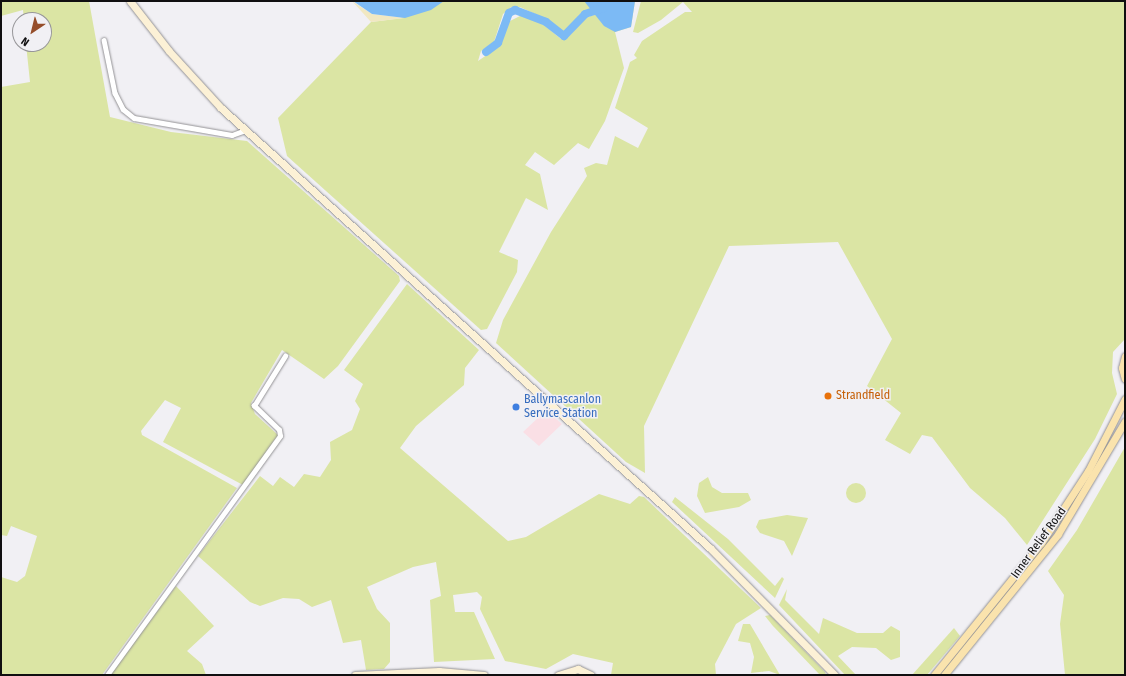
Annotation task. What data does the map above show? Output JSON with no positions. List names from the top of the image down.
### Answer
{
  "streets": {
    "main road": ["Inner Relief Road"]
  },
  "places": ["Strandfield", "Ballymascanlon Service Station"],
  "north": "bottom left"
}
